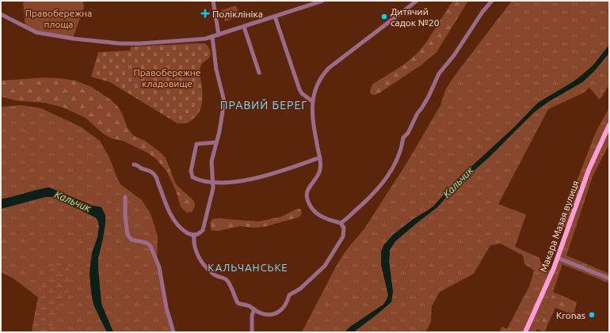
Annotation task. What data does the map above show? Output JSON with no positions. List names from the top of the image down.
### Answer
{
  "streets": {
    "main road": ["Макара Мазая вулиця"]
  },
  "districts": ["ПРАВИЙ БЕРЕГ", "КАЛЬЧАНСЬКЕ"],
  "water": ["Кальчик"],
  "parks": ["Правобережна площа", "Правобережне кладовище"],
  "places": {
    "health": ["Поліклініка"],
    "other": ["Дитячий садок №20", "Kronas"]
  }
}
